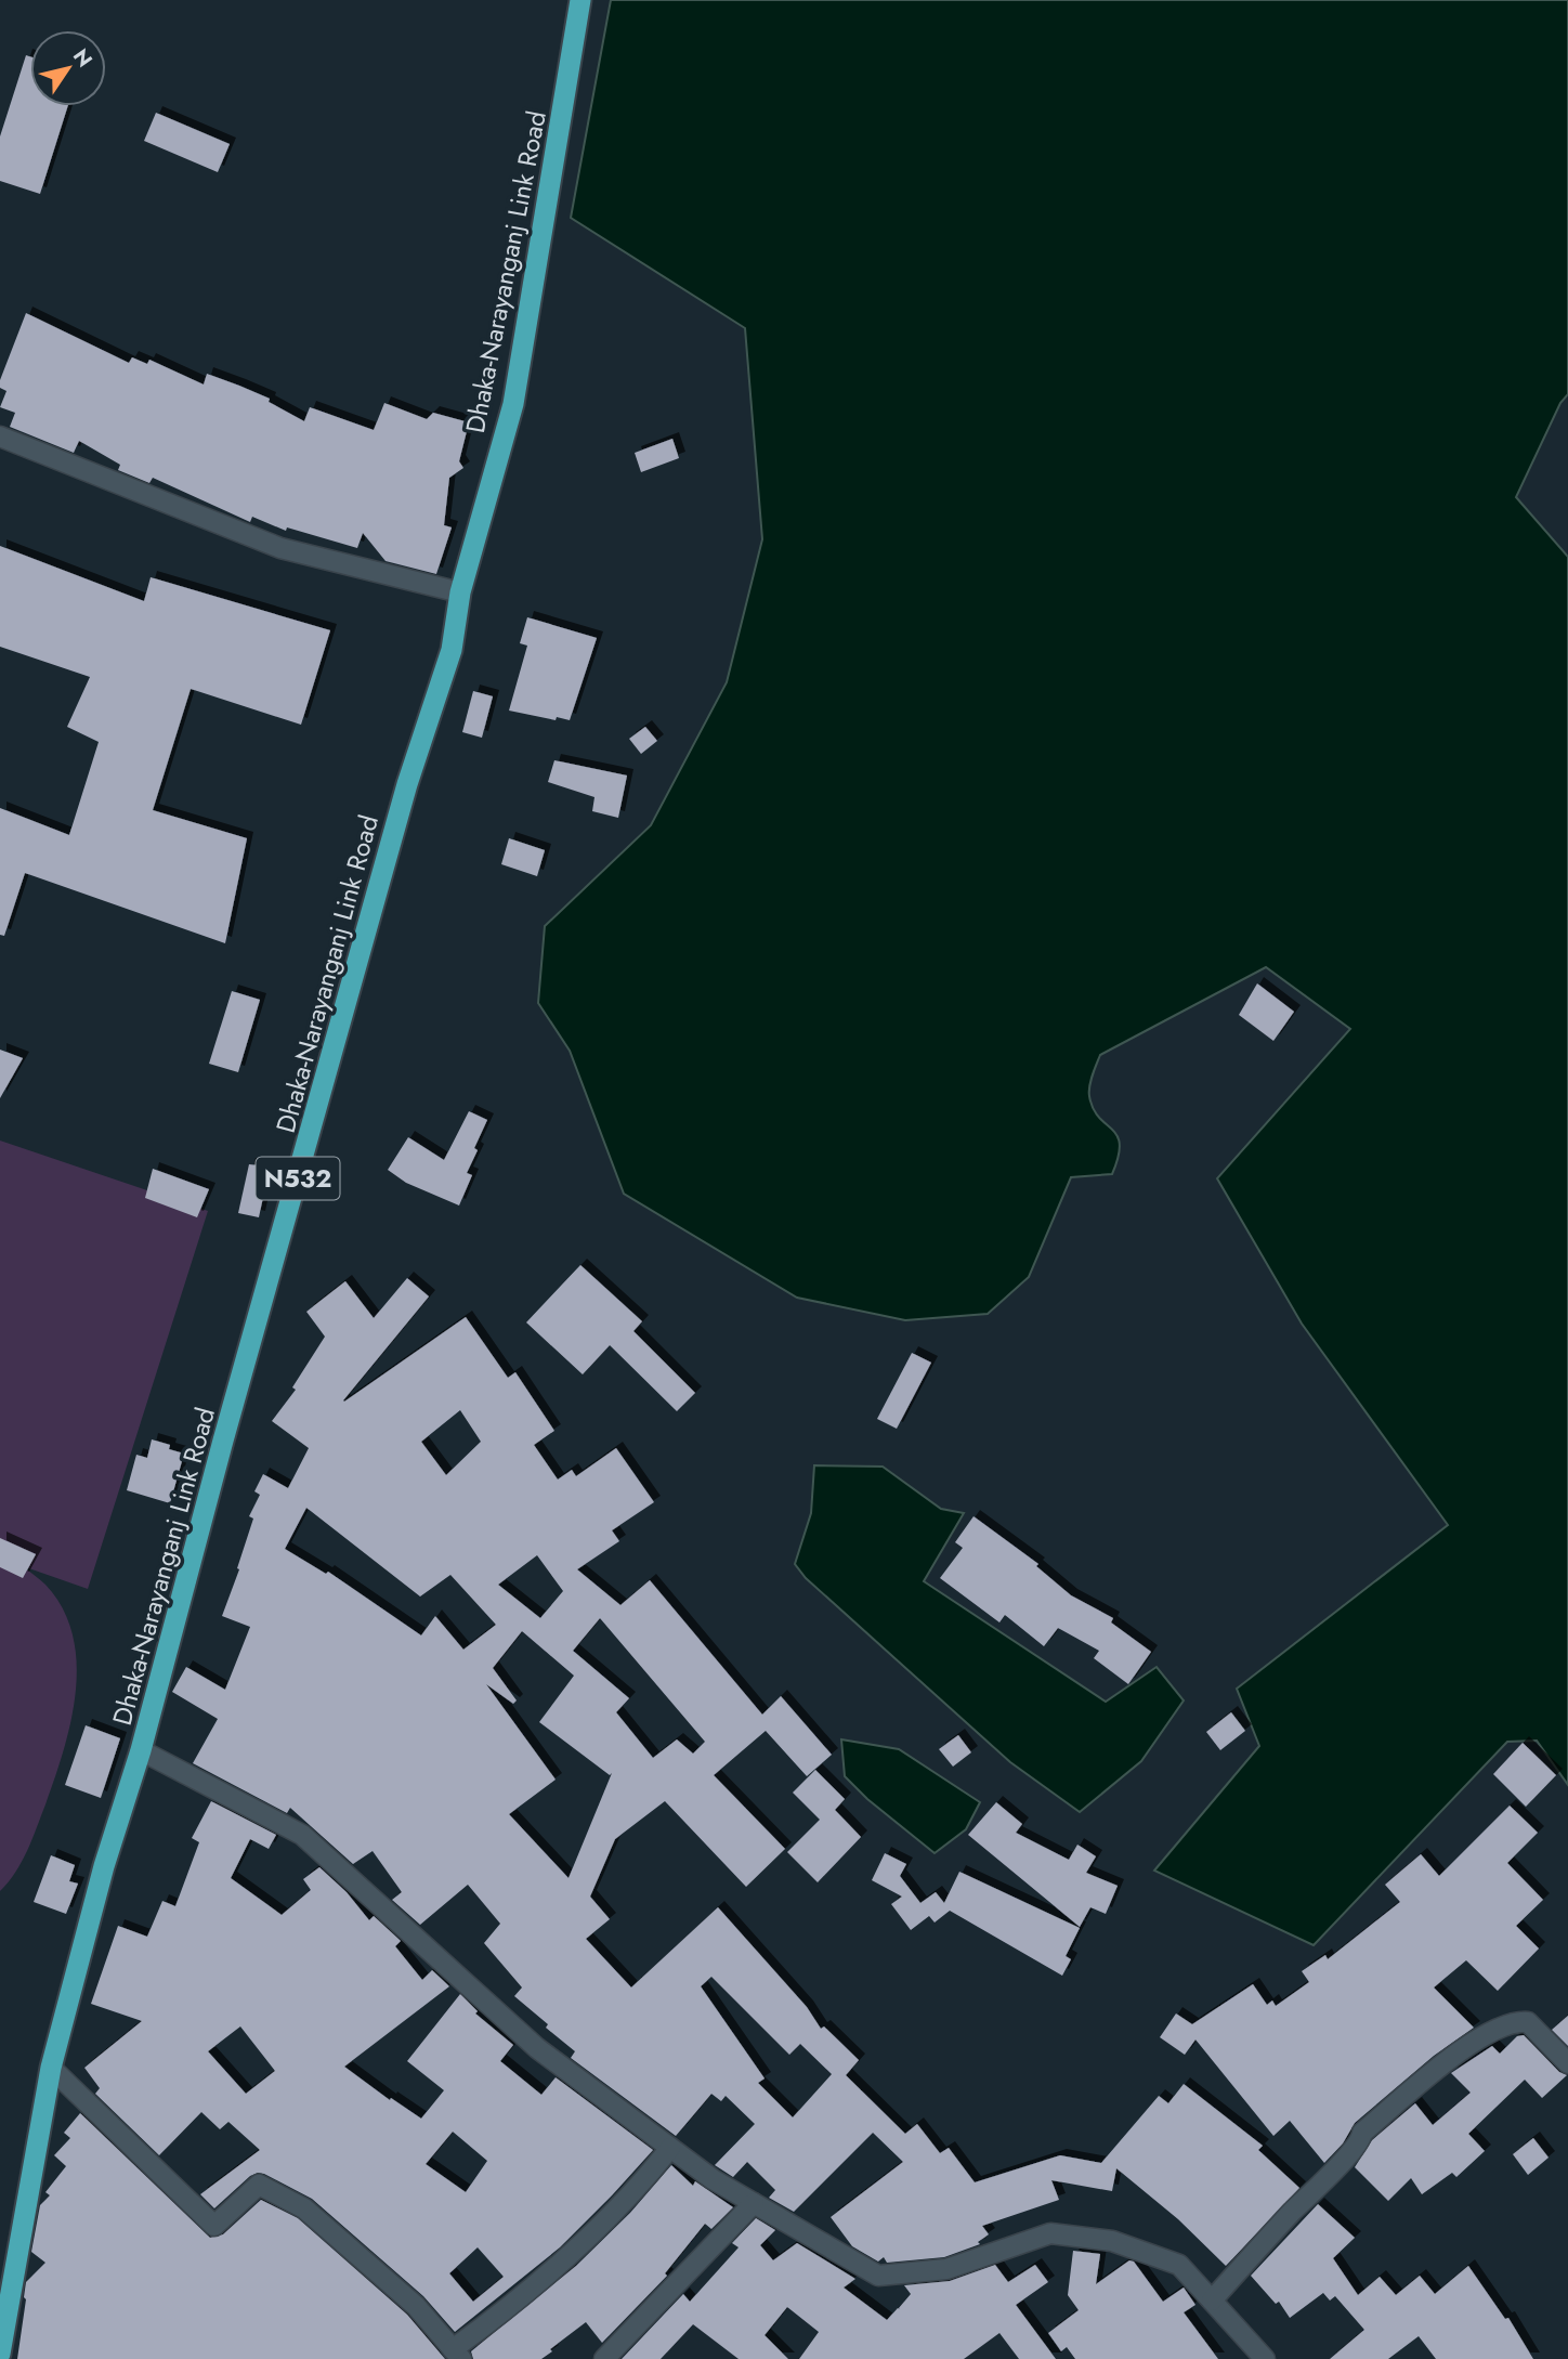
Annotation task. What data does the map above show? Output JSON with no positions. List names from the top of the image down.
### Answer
{
  "streets": {
    "highway": ["Dhaka-Narayanganj Link Road", "N532"]
  },
  "north": "top right"
}
